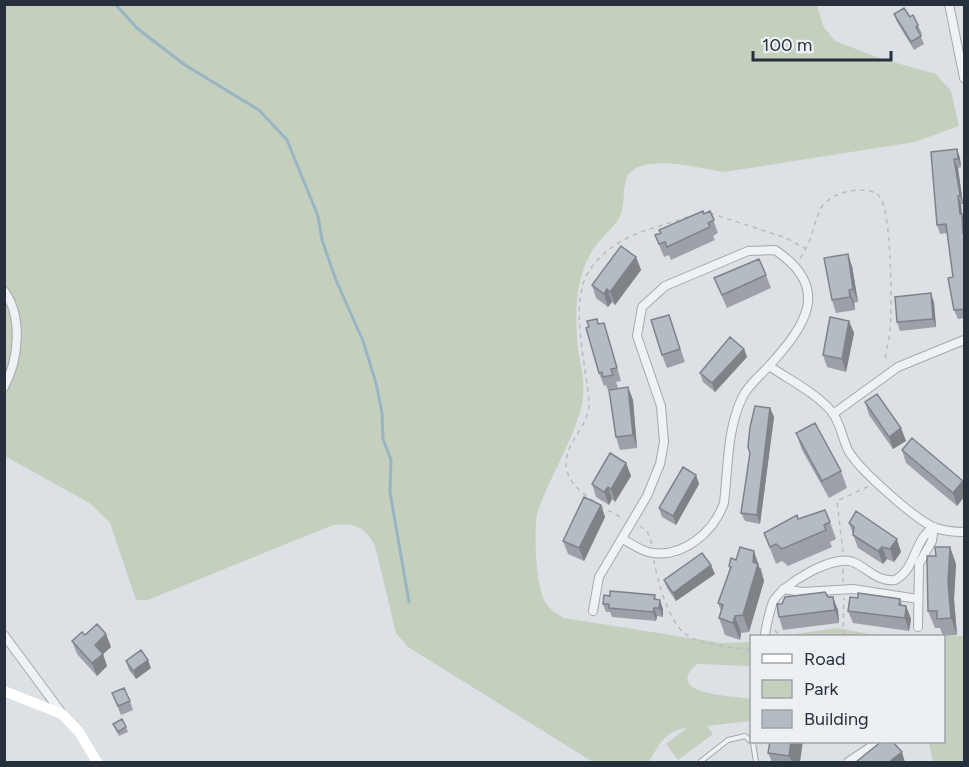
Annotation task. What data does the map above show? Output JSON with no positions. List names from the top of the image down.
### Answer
{
  "legend": ["Road", "Park", "Building"],
  "scale_bar": "100 m"
}
